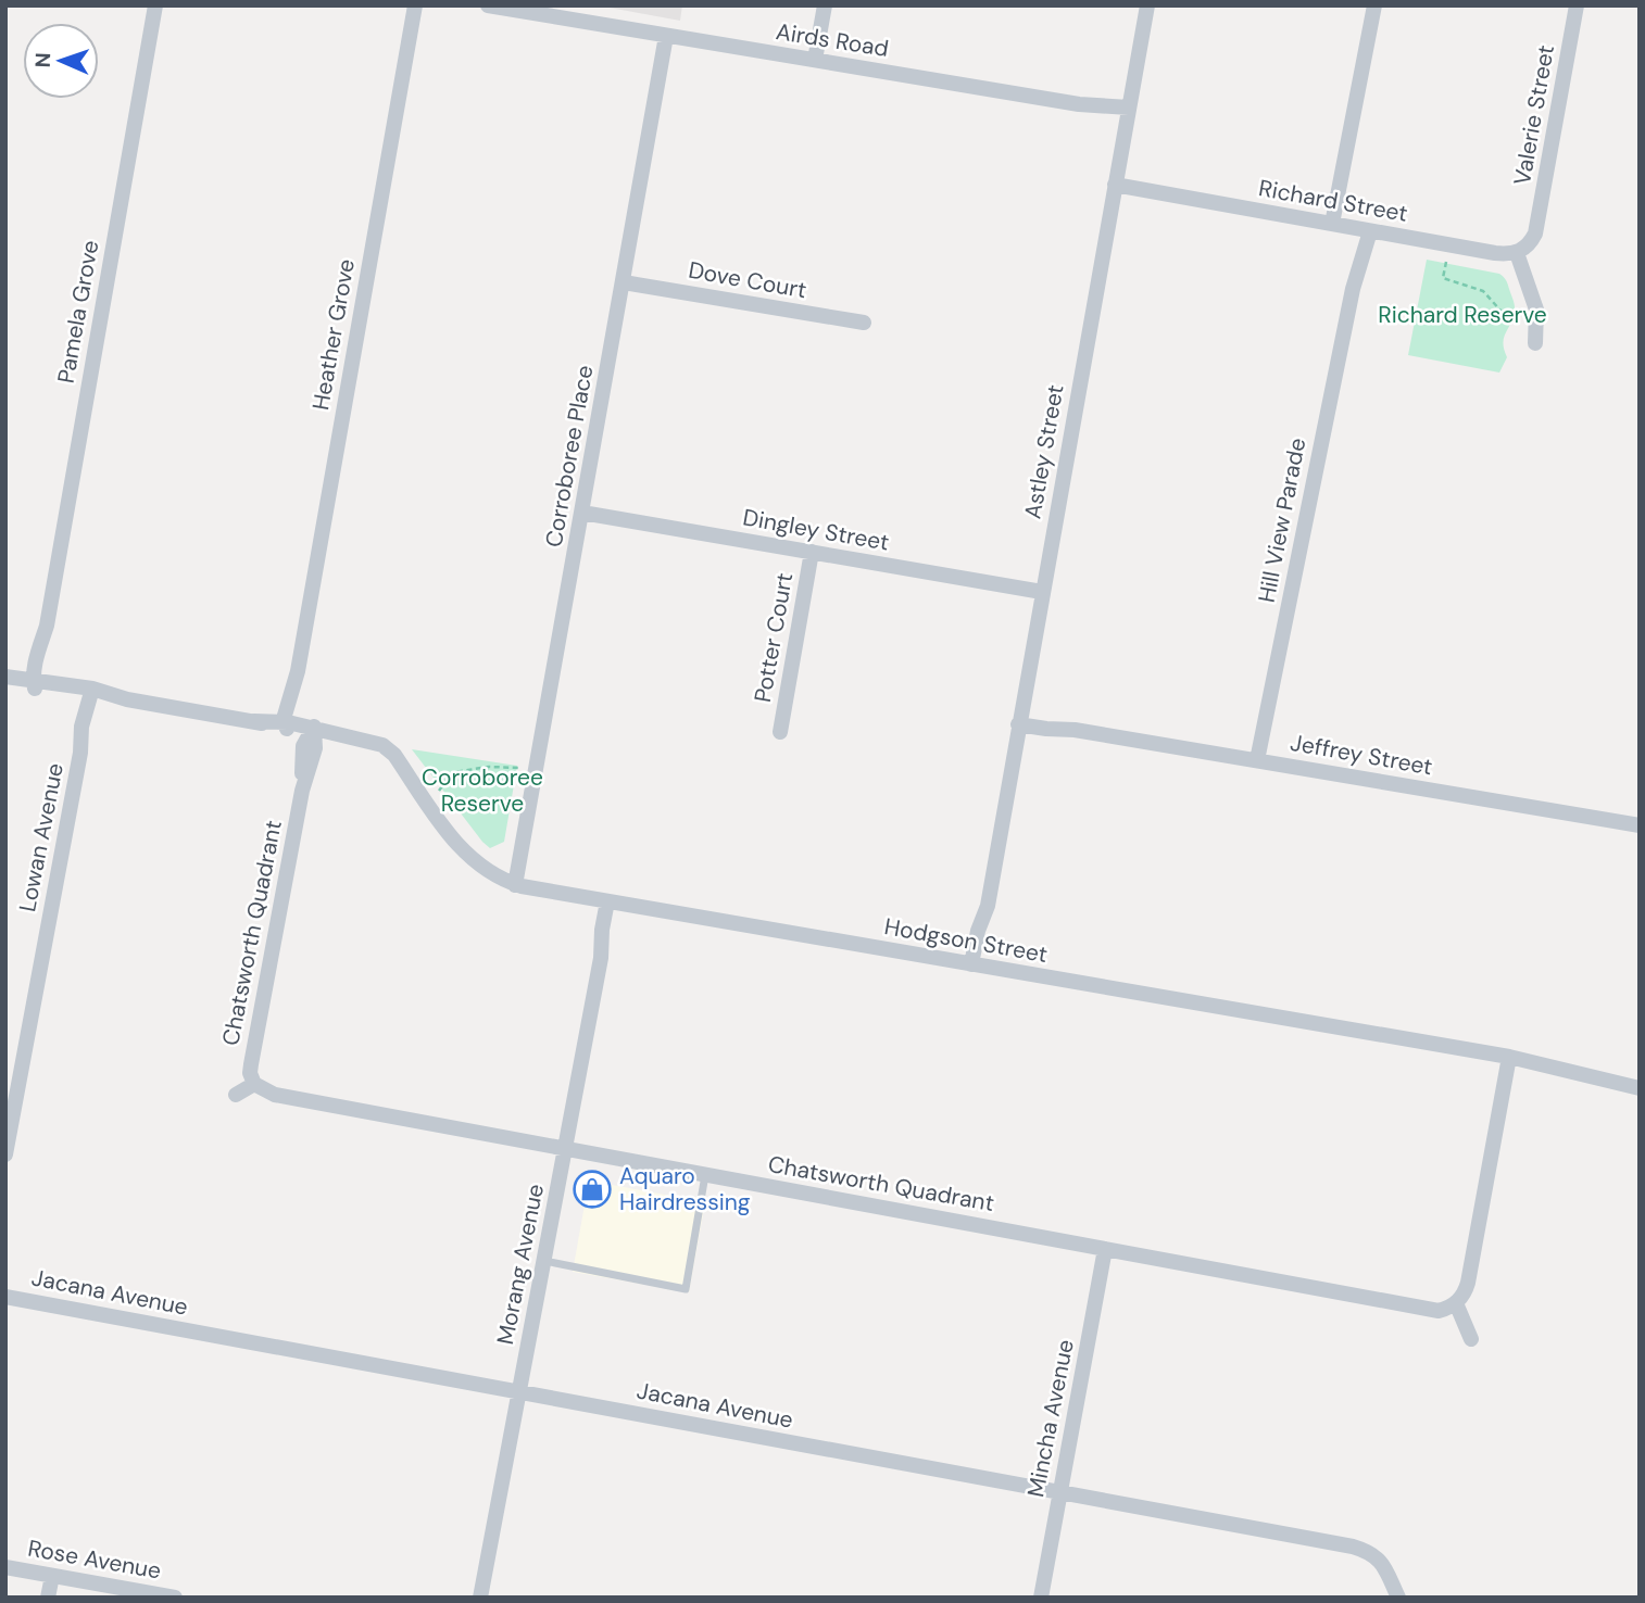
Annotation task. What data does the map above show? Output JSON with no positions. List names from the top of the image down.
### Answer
{
  "streets": {
    "street": [
      "Airds Road",
      "Valerie Street",
      "Richard Street",
      "Dove Court",
      "Pamela Grove",
      "Heather Grove",
      "Astley Street",
      "Corroboree Place",
      "Hill View Parade",
      "Dingley Street",
      "Potter Court",
      "Jeffrey Street",
      "Lowan Avenue",
      "Chatsworth Quadrant",
      "Hodgson Street",
      "Morang Avenue",
      "Jacana Avenue",
      "Mincha Avenue",
      "Rose Avenue"
    ]
  },
  "crossings": [
    ["Airds Road", "Astley Street"],
    ["Airds Road", "Corroboree Place"],
    ["Valerie Street", "Richard Street"],
    ["Richard Street", "Astley Street"],
    ["Richard Street", "Hill View Parade"],
    ["Dove Court", "Corroboree Place"],
    ["Pamela Grove", "Hodgson Street"],
    ["Heather Grove", "Hodgson Street"],
    ["Astley Street", "Dingley Street"],
    ["Astley Street", "Jeffrey Street"],
    ["Astley Street", "Hodgson Street"],
    ["Corroboree Place", "Dingley Street"],
    ["Corroboree Place", "Hodgson Street"],
    ["Hill View Parade", "Jeffrey Street"],
    ["Dingley Street", "Potter Court"],
    ["Lowan Avenue", "Hodgson Street"],
    ["Chatsworth Quadrant", "Hodgson Street"],
    ["Chatsworth Quadrant", "Morang Avenue"],
    ["Chatsworth Quadrant", "Mincha Avenue"],
    ["Hodgson Street", "Morang Avenue"],
    ["Morang Avenue", "Jacana Avenue"],
    ["Jacana Avenue", "Mincha Avenue"]
  ],
  "parks": ["Richard Reserve", "Corroboree Reserve"],
  "places": {
    "shop": ["Aquaro Hairdressing"]
  },
  "north": "left"
}
